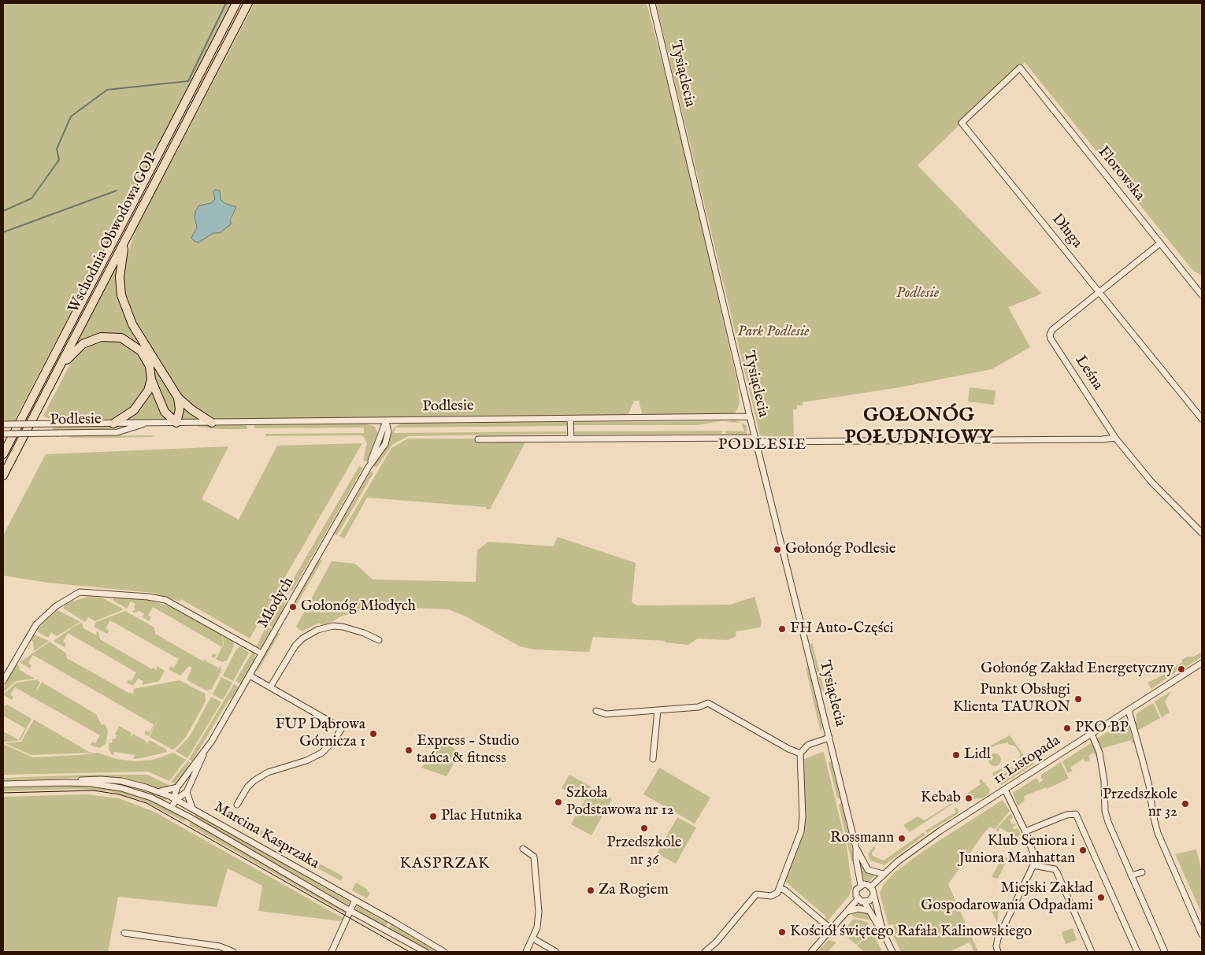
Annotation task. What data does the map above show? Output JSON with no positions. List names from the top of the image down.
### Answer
{
  "streets": {
    "highway": ["Wschodnia Obwodowa GOP"],
    "street": [
      "Tysiąclecia",
      "Florowska",
      "Długa",
      "Leśna",
      "Podlesie",
      "Młodych",
      "11 Listopada",
      "Marcina Kasprzaka"
    ]
  },
  "crossings": [
    ["Tysiąclecia", "Podlesie"],
    ["Tysiąclecia", "11 Listopada"],
    ["Florowska", "Długa"],
    ["Florowska", "Leśna"],
    ["Długa", "Leśna"],
    ["Podlesie", "Młodych"]
  ],
  "districts": ["GOŁONÓG POŁUDNIOWY", "PODLESIE", "KASPRZAK"],
  "parks": ["Podlesie", "Park Podlesie"],
  "places": [
    "Gołonóg Podlesie",
    "Gołonóg Młodych",
    "FH Auto-Części",
    "Gołonóg Zakład Energetyczny",
    "Punkt Obsługi Klienta TAURON",
    "PKO BP",
    "FUP Dąbrowa Górnicza 1",
    "Express - Studio tańca & fitness",
    "Lidl",
    "Kebab",
    "Szkoła Podstawowa nr 12",
    "Przedszkole nr 32",
    "Plac Hutnika",
    "Przedszkole nr 36",
    "Rossmann",
    "Klub Seniora i Juniora Manhattan",
    "Za Rogiem",
    "Miejski Zakład Gospodarowania Odpadami",
    "Kościół świętego Rafała Kalinowskiego"
  ]
}
